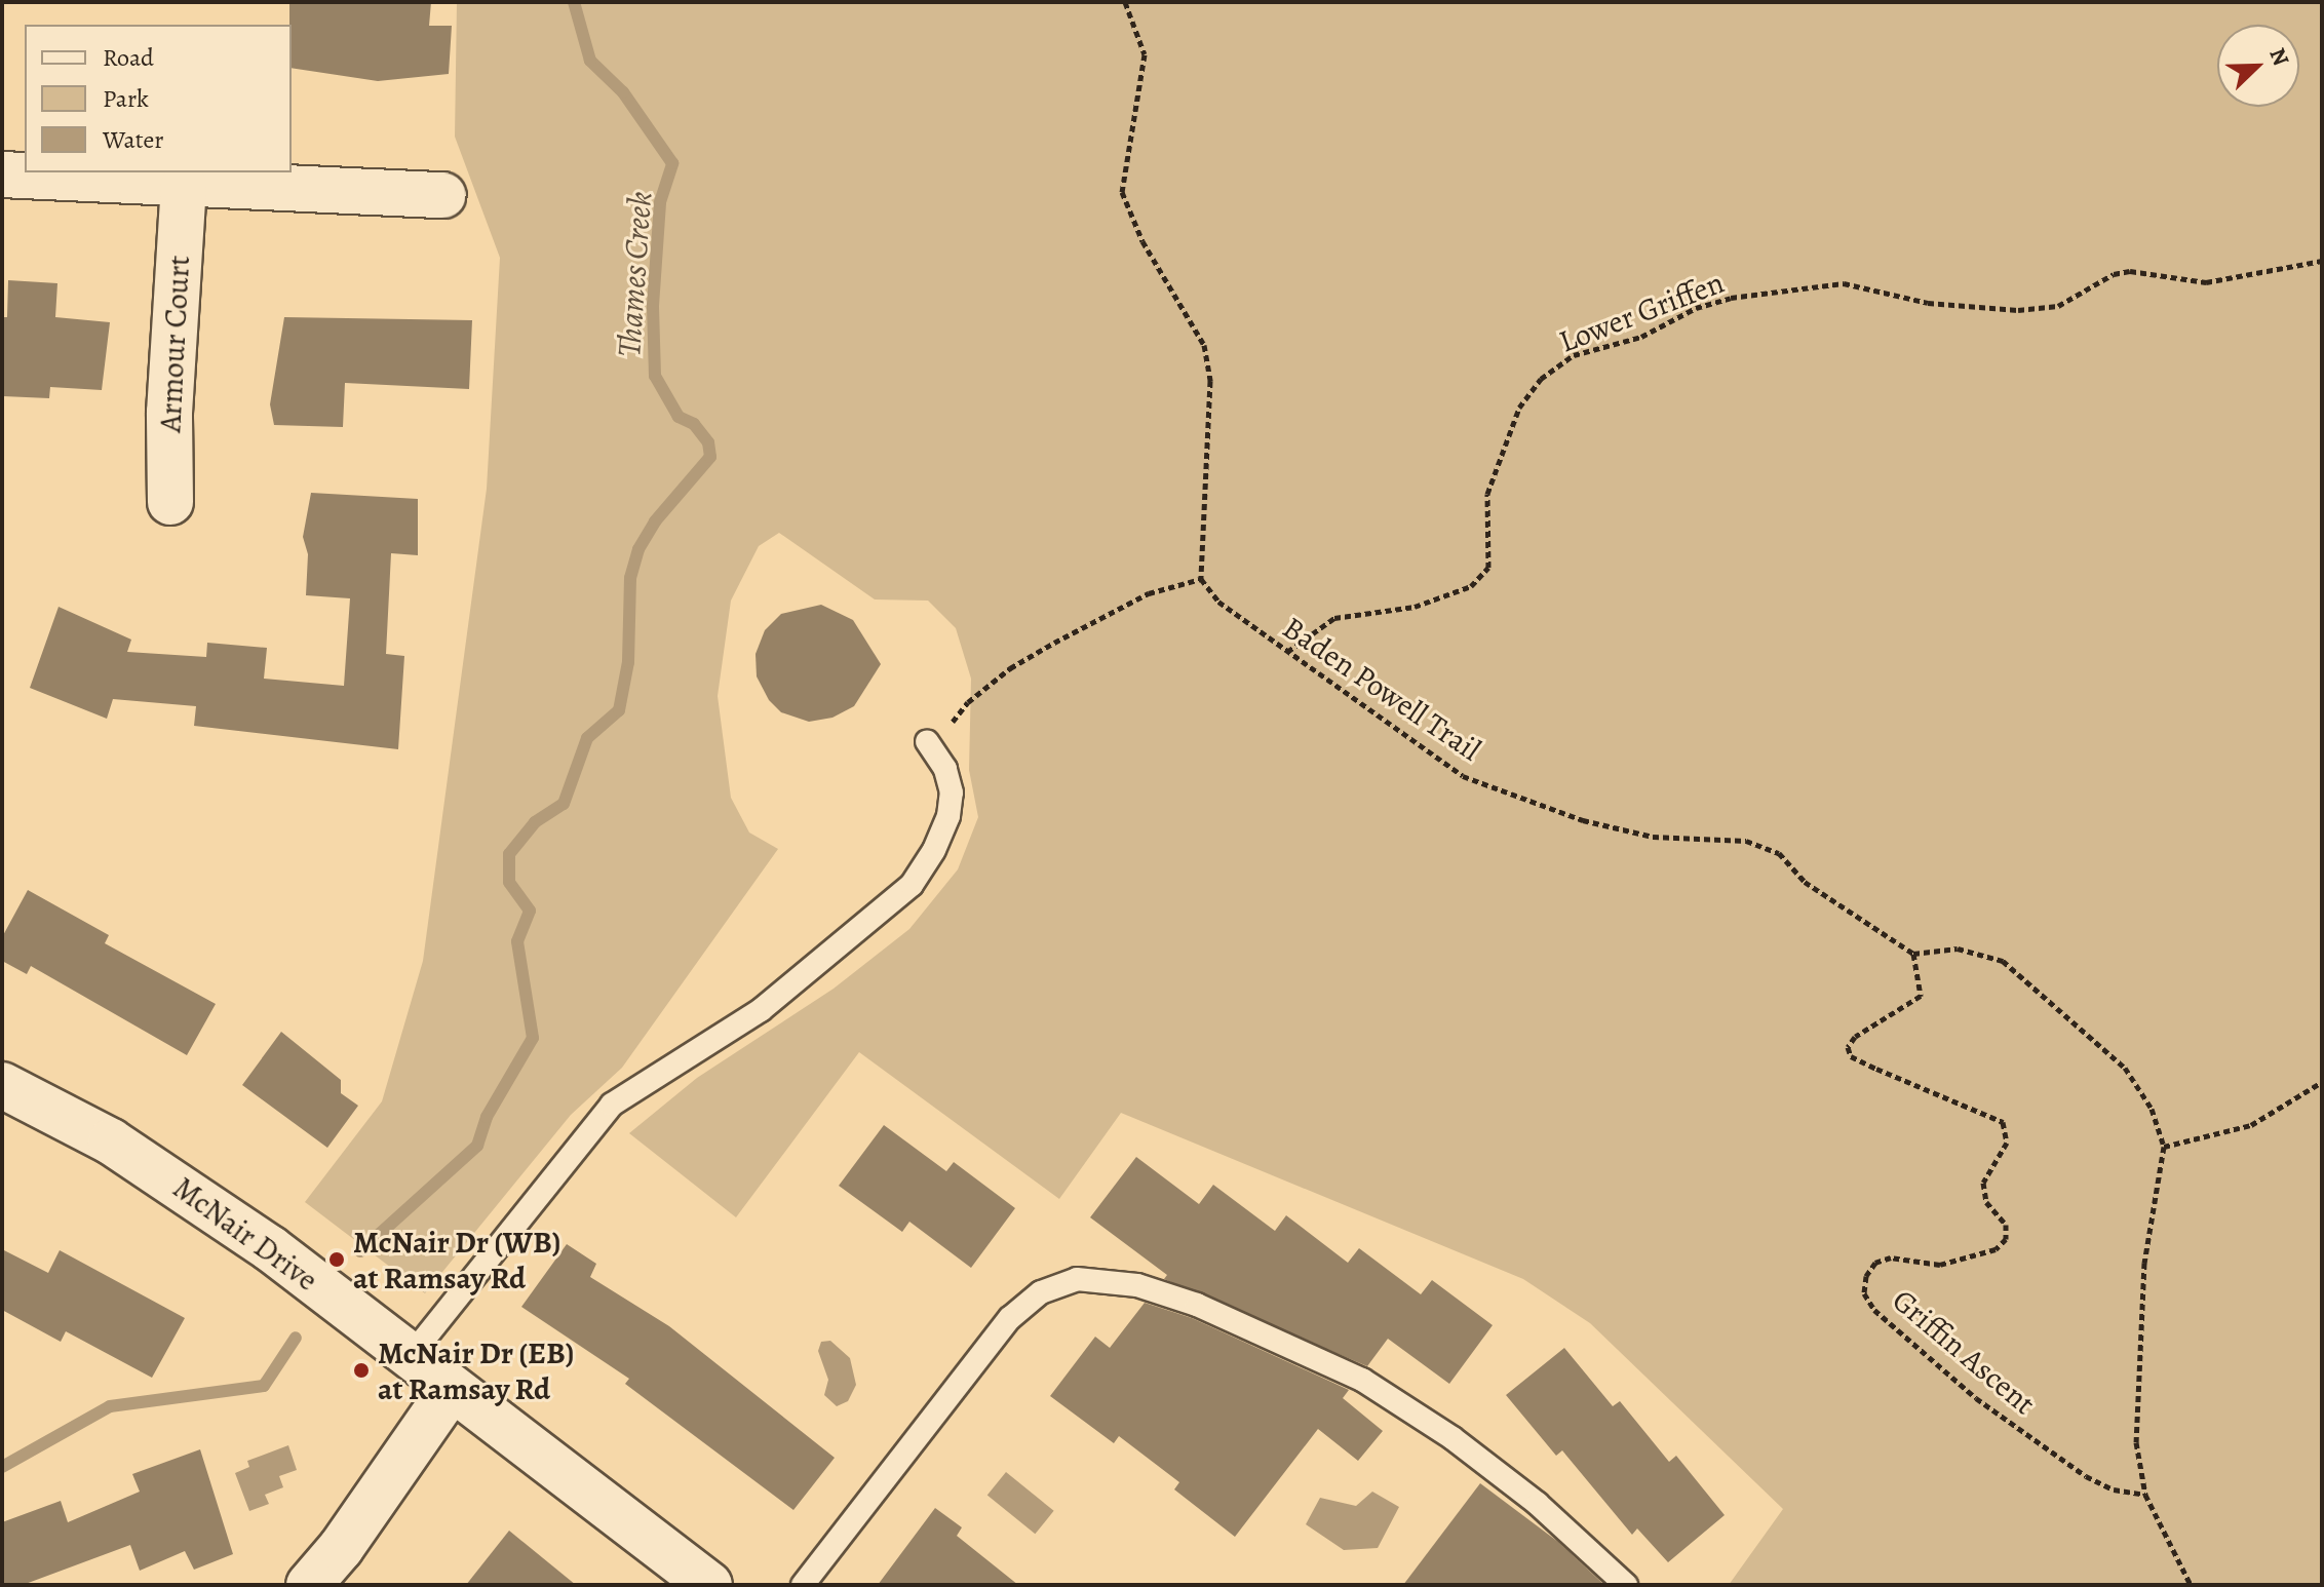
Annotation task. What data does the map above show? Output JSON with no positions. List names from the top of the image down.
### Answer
{
  "streets": {
    "street": ["Armour Court", "McNair Drive"],
    "path": ["Lower Griffen", "Baden Powell Trail", "Griffin Ascent"]
  },
  "crossings": [
    ["Lower Griffen", "Baden Powell Trail"],
    ["Baden Powell Trail", "Griffin Ascent"]
  ],
  "water": ["Thames Creek"],
  "places": ["McNair Dr (WB) at Ramsay Rd", "McNair Dr (EB) at Ramsay Rd"],
  "legend": ["Road", "Park", "Water"],
  "north": "top right"
}
